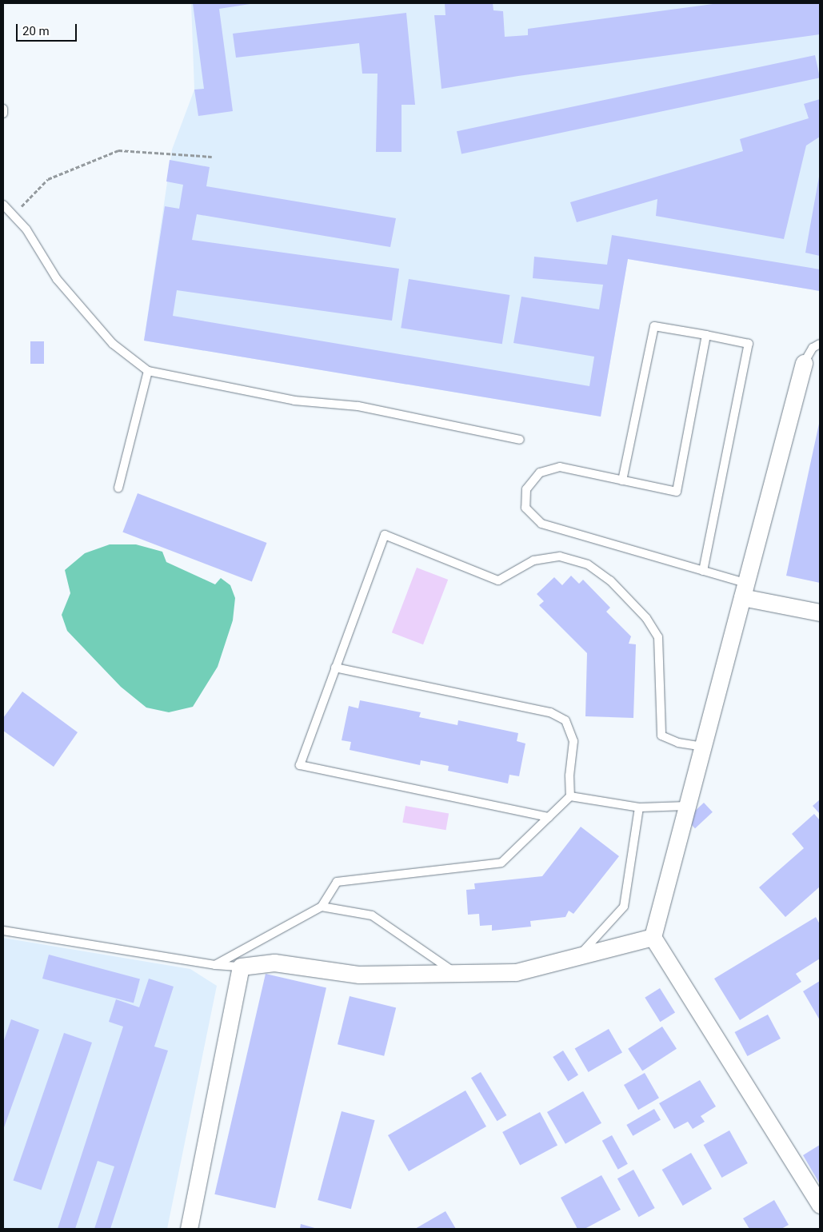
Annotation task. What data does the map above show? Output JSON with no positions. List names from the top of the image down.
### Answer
{
  "scale_bar": "20 m"
}
